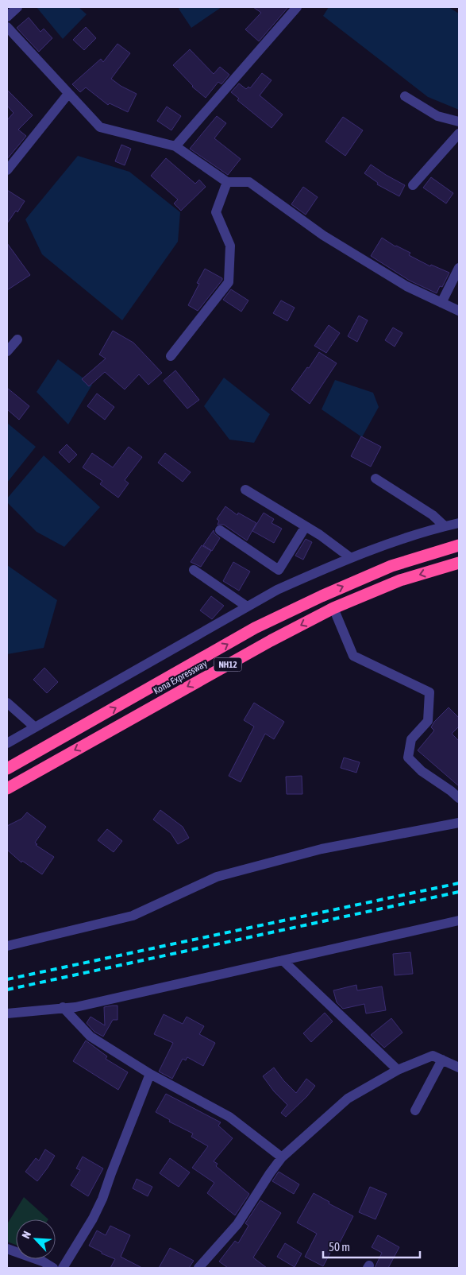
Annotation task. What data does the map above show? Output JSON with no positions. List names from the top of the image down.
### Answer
{
  "streets": {
    "highway": ["NH12", "Kona Expressway"]
  },
  "scale_bar": "50 m",
  "north": "top left"
}
